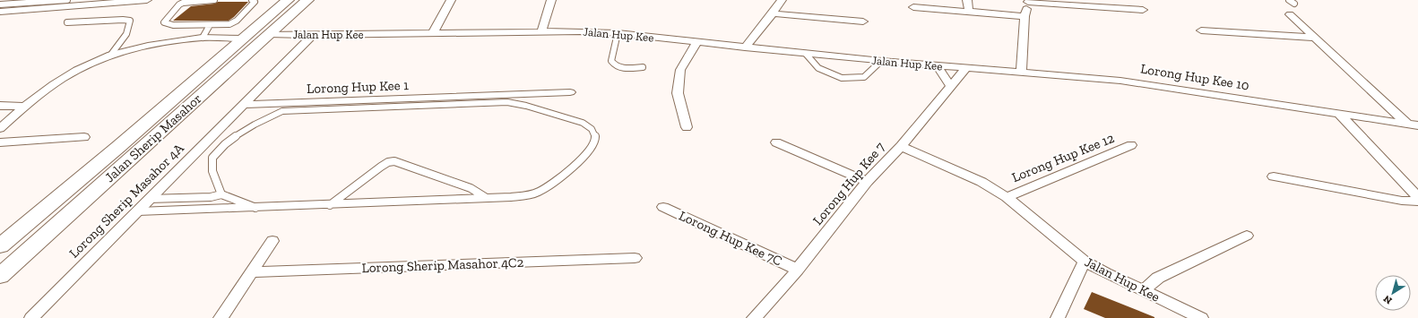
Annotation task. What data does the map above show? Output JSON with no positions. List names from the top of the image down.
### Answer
{
  "streets": {
    "main road": ["Jalan Sherip Masahor"],
    "street": [
      "Jalan Hup Kee",
      "Lorong Hup Kee 10",
      "Lorong Hup Kee 1",
      "Lorong Hup Kee 12",
      "Lorong Hup Kee 7",
      "Lorong Sherip Masahor 4A",
      "Lorong Hup Kee 7C",
      "Lorong Sherip Masahor 4C2"
    ]
  },
  "crossings": [
    ["Jalan Hup Kee", "Lorong Hup Kee 10"],
    ["Jalan Hup Kee", "Jalan Sherip Masahor"],
    ["Jalan Hup Kee", "Lorong Hup Kee 12"],
    ["Jalan Hup Kee", "Lorong Hup Kee 7"],
    ["Lorong Hup Kee 10", "Lorong Hup Kee 7"],
    ["Lorong Hup Kee 1", "Lorong Sherip Masahor 4A"],
    ["Lorong Hup Kee 7", "Lorong Hup Kee 7C"]
  ],
  "north": "bottom left"
}
